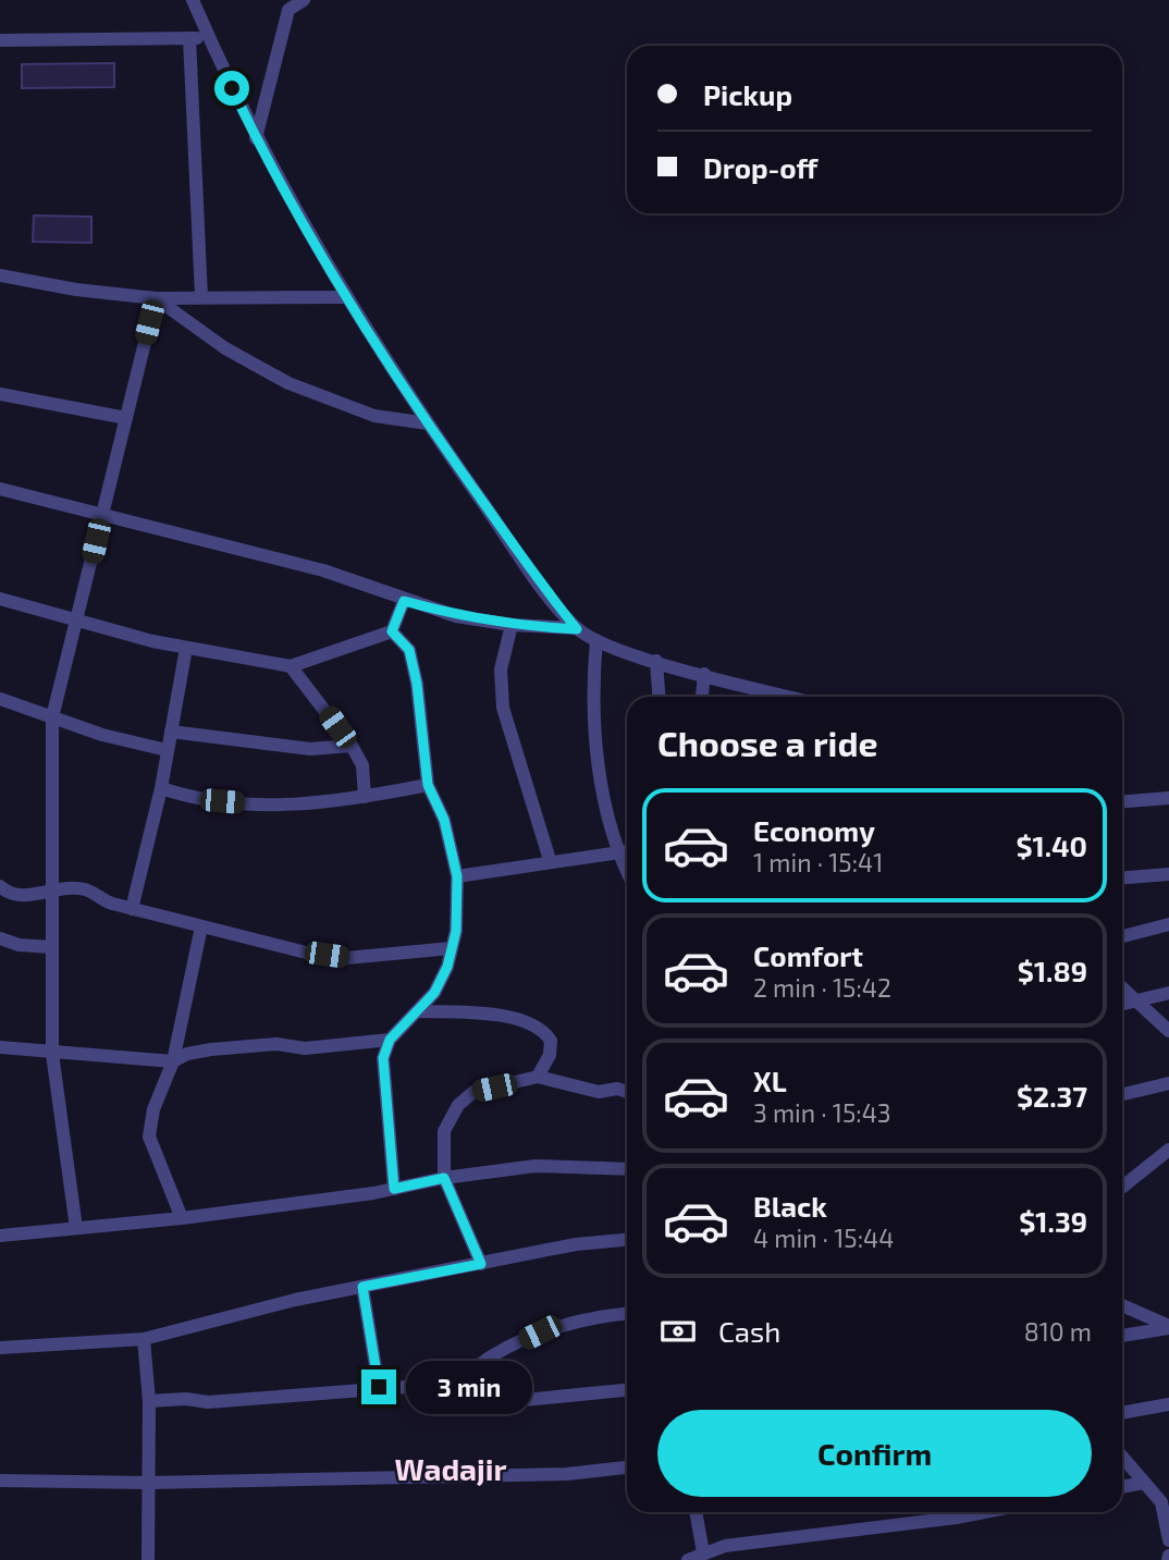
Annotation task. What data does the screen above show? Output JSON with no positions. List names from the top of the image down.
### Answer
{
  "districts": ["Wadajir"],
  "page": {
    "banner": ["Pickup", "Drop-off"],
    "heading": "Choose a ride",
    "list": [
      {
        "name": "Economy",
        "note": "1 min · 15:41",
        "value": "$1.40"
      },
      {
        "name": "Comfort",
        "note": "2 min · 15:42",
        "value": "$1.89"
      },
      {
        "name": "XL",
        "note": "3 min · 15:43",
        "value": "$2.37"
      },
      {
        "name": "Black",
        "note": "4 min · 15:44",
        "value": "$1.39"
      }
    ],
    "pay": ["Cash", "810 m"],
    "bubble": "3 min",
    "buttons": "Confirm"
  }
}
